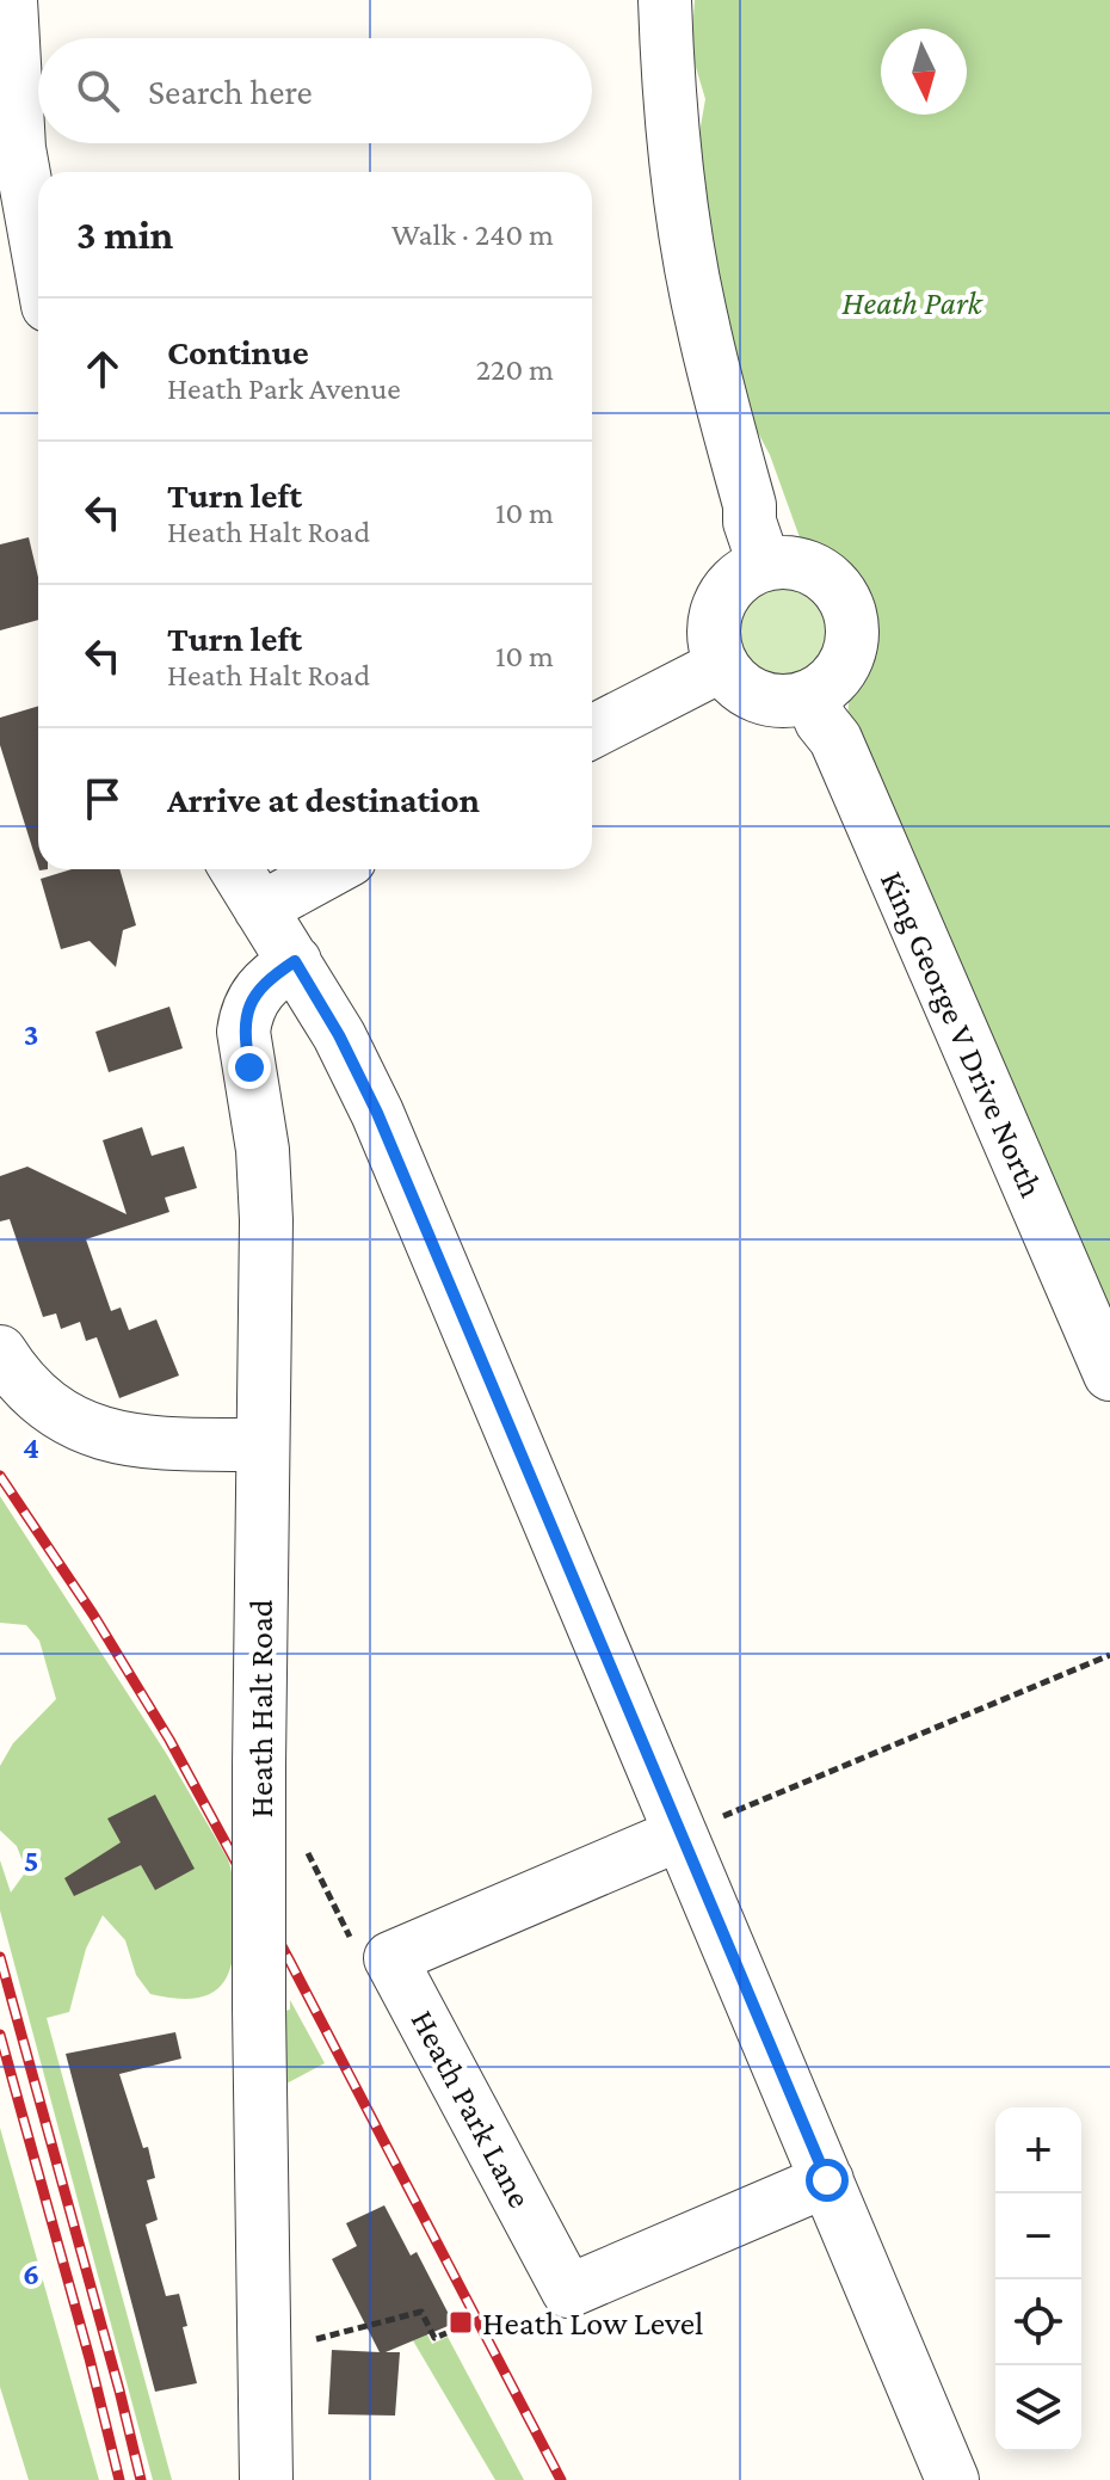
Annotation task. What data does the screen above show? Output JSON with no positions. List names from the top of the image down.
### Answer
{
  "streets": {
    "street": ["King George V Drive North", "Heath Halt Road", "Heath Park Lane"]
  },
  "parks": ["Heath Park"],
  "places": {
    "transit": ["Heath Low Level"]
  },
  "north": "bottom",
  "page": {
    "search": "Search here",
    "heading": ["3 min", "Walk · 240 m"],
    "list": [
      ["Continue", "Heath Park Avenue", "220 m"],
      ["Turn left", "Heath Halt Road", "10 m"],
      ["Turn left", "Heath Halt Road", "10 m"],
      "Arrive at destination"
    ],
    "map_buttons": ["+", "−"]
  },
  "grid": {
    "rows": [
      "3",
      "4",
      "5",
      "6"
    ]
  }
}
